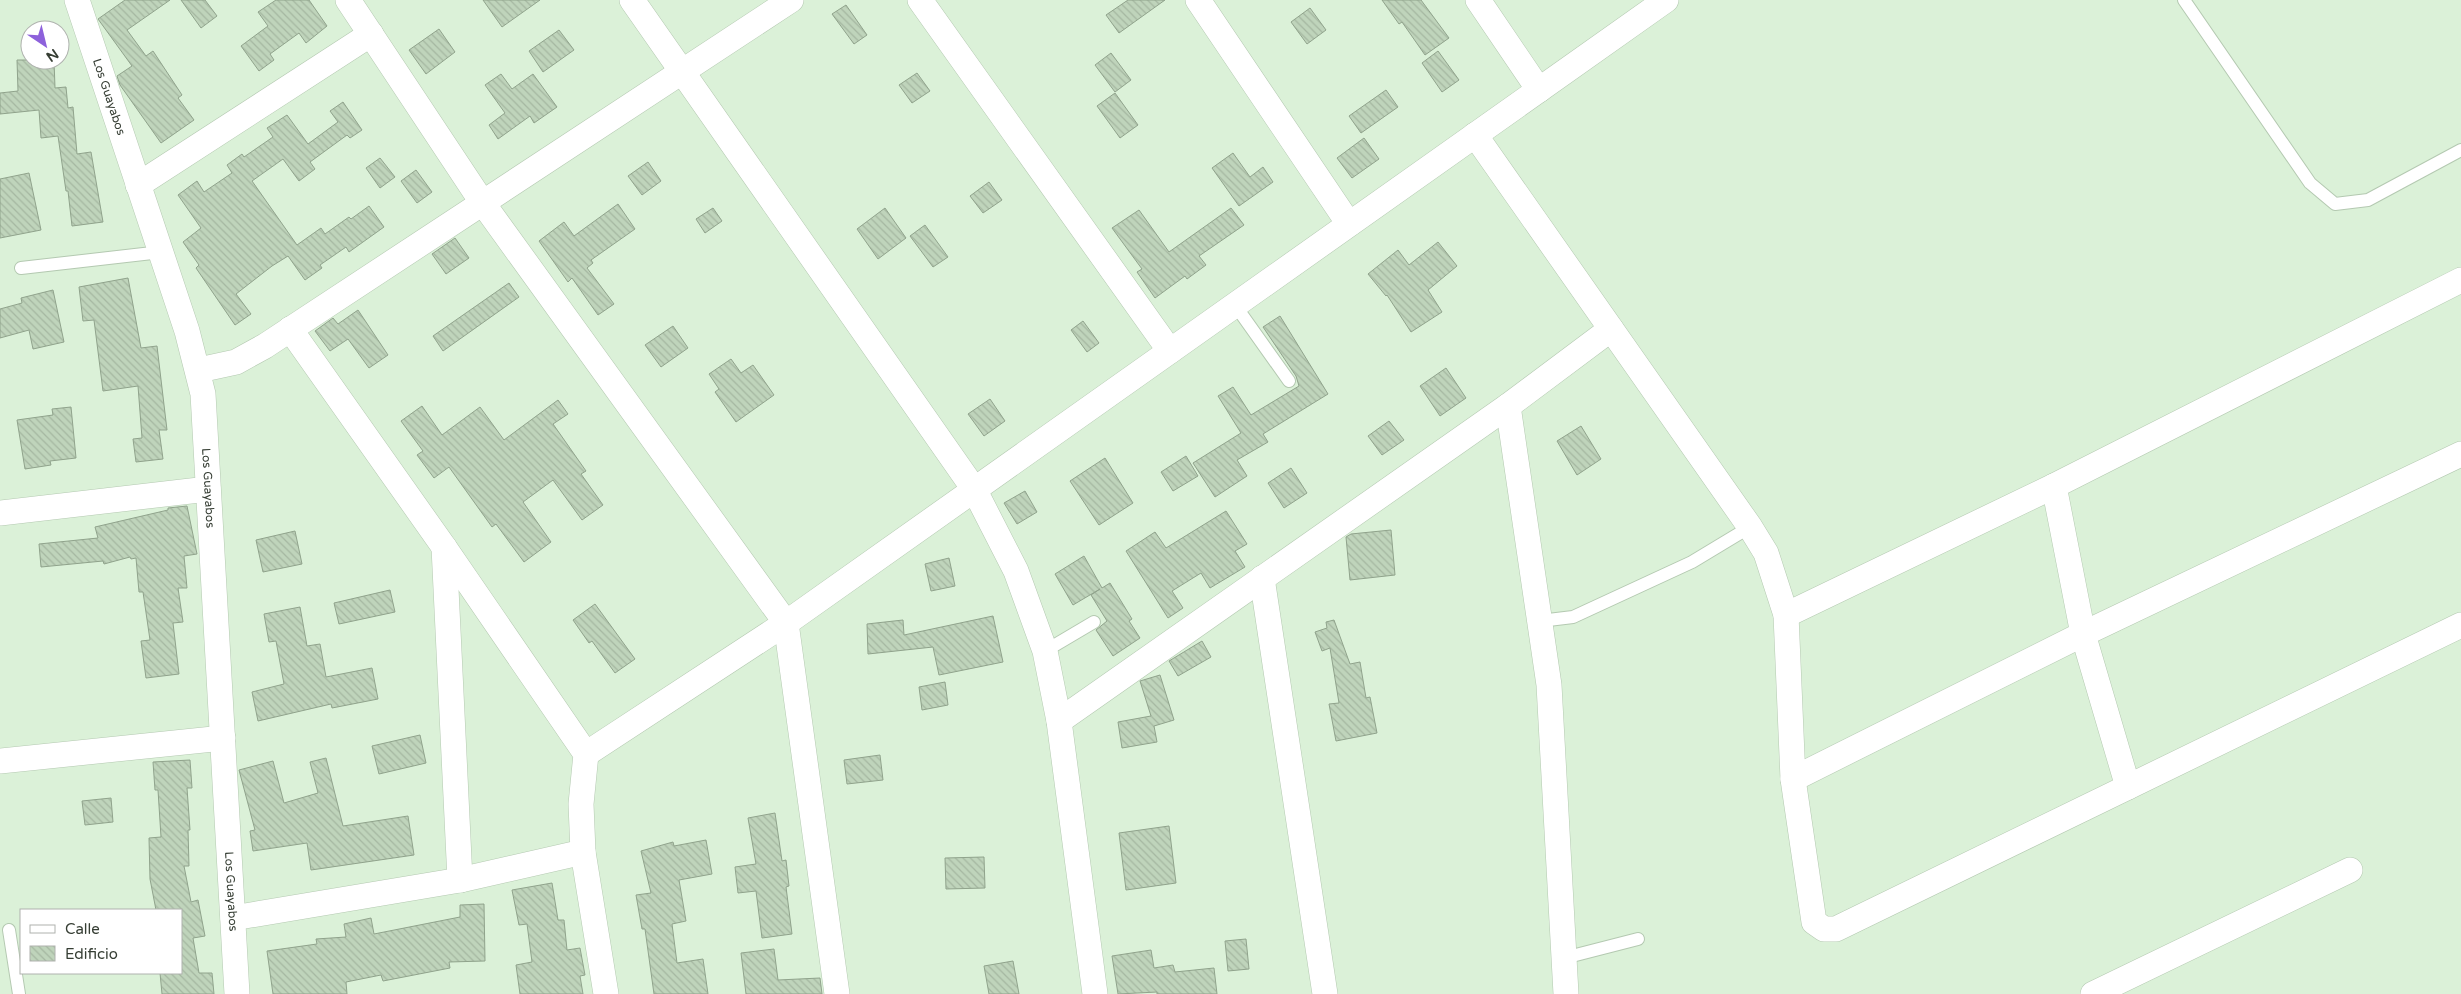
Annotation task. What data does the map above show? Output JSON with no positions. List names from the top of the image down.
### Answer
{
  "streets": {
    "street": ["Los Guayabos"]
  },
  "legend": ["Calle", "Edificio"],
  "north": "bottom right"
}
